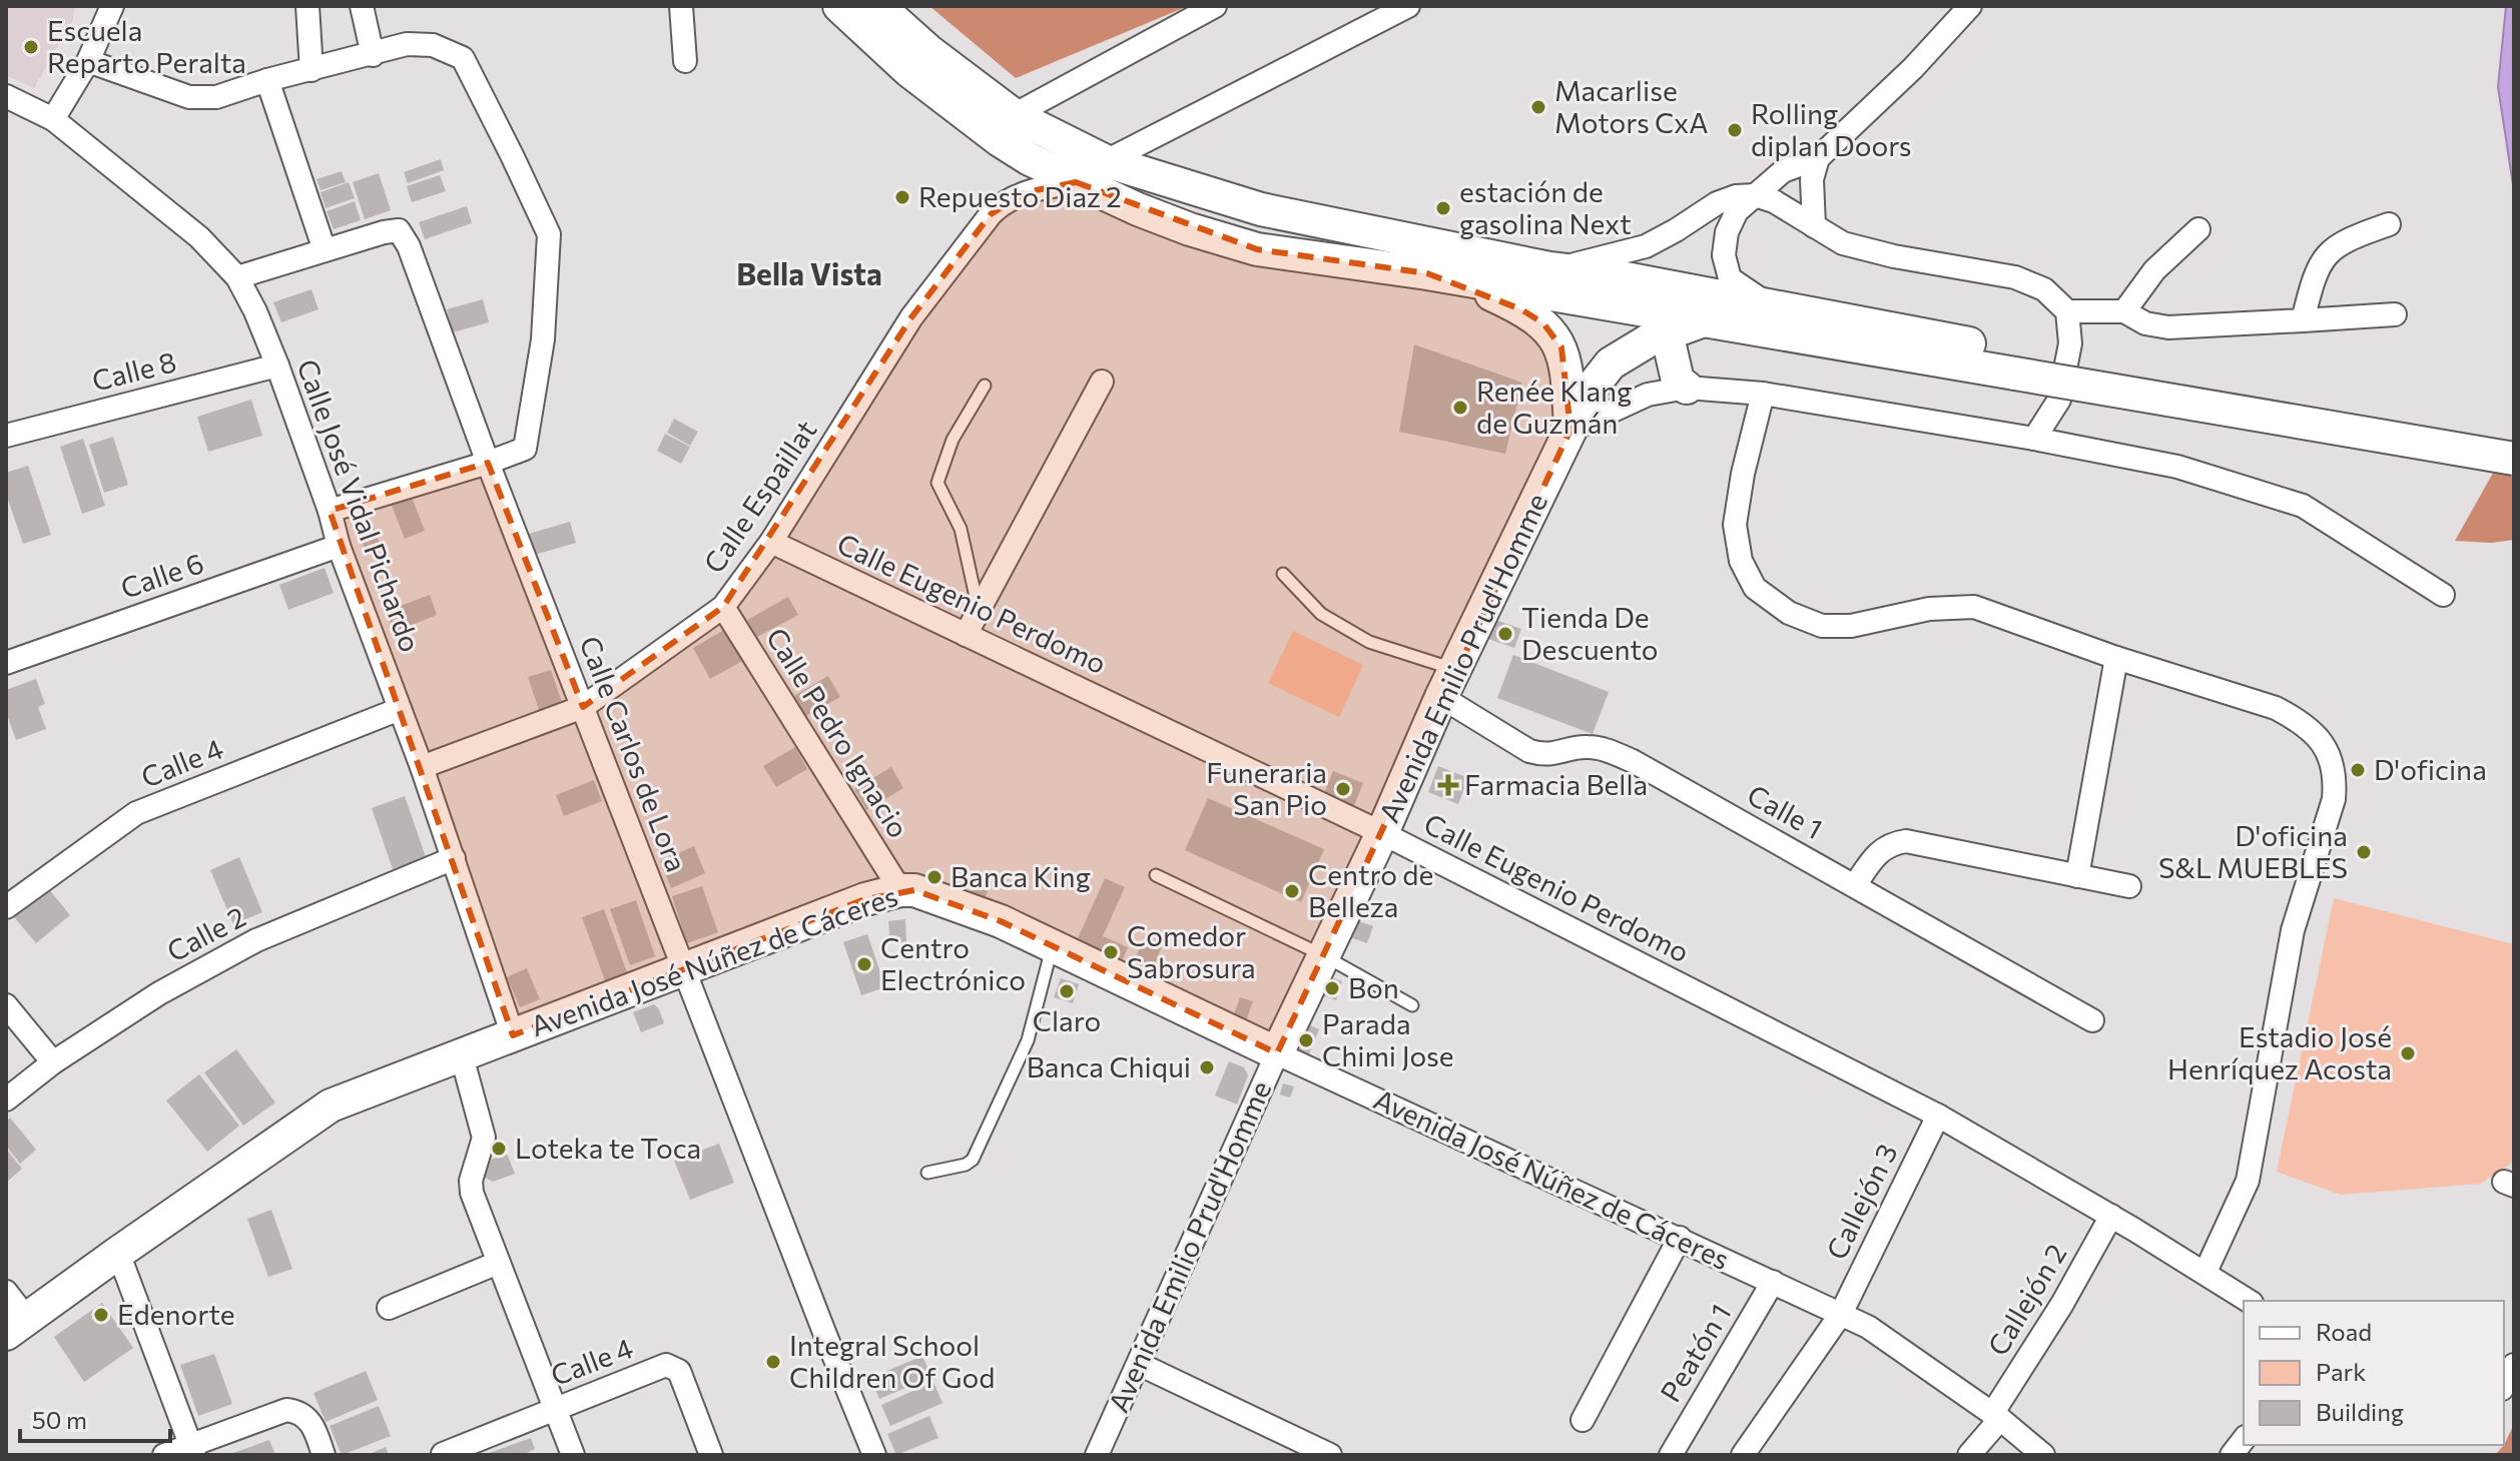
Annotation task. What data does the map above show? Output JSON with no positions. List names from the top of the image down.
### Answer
{
  "streets": {
    "main road": ["Avenida Emilio Prud'Homme", "Avenida José Núñez de Cáceres"],
    "street": [
      "Calle 8",
      "Calle Espaillat",
      "Calle José Vidal Pichardo",
      "Calle 6",
      "Calle Eugenio Perdomo",
      "Calle Pedro Ignacio",
      "Calle Carlos de Lora",
      "Calle 4",
      "Calle 1",
      "Calle 2",
      "Callejón 3",
      "Callejón 2",
      "Peatón 1"
    ]
  },
  "crossings": [
    ["Calle 8", "Calle José Vidal Pichardo"],
    ["Calle Espaillat", "Calle José Vidal Pichardo"],
    ["Calle Espaillat", "Calle Eugenio Perdomo"],
    ["Calle Espaillat", "Calle Pedro Ignacio"],
    ["Calle Espaillat", "Calle Carlos de Lora"],
    ["Calle José Vidal Pichardo", "Calle 6"],
    ["Calle José Vidal Pichardo", "Calle Carlos de Lora"],
    ["Calle José Vidal Pichardo", "Calle 4"],
    ["Calle José Vidal Pichardo", "Calle 2"],
    ["Calle José Vidal Pichardo", "Avenida José Núñez de Cáceres"],
    ["Calle Eugenio Perdomo", "Avenida Emilio Prud'Homme"],
    ["Calle Eugenio Perdomo", "Callejón 3"],
    ["Calle Eugenio Perdomo", "Callejón 2"],
    ["Avenida Emilio Prud'Homme", "Calle 1"],
    ["Avenida Emilio Prud'Homme", "Avenida José Núñez de Cáceres"],
    ["Calle Pedro Ignacio", "Avenida José Núñez de Cáceres"],
    ["Calle Carlos de Lora", "Avenida José Núñez de Cáceres"],
    ["Avenida José Núñez de Cáceres", "Callejón 3"],
    ["Avenida José Núñez de Cáceres", "Callejón 2"],
    ["Avenida José Núñez de Cáceres", "Peatón 1"]
  ],
  "districts": ["Bella Vista"],
  "places": {
    "other": [
      "Escuela Reparto Peralta",
      "Macarlise Motors CxA",
      "Rolling diplan Doors",
      "Repuesto Diaz 2",
      "estación de gasolina Next",
      "Renée Klang de Guzmán",
      "Tienda De Descuento",
      "D'oficina",
      "Funeraria San Pio",
      "D'oficina S&L MUEBLES",
      "Banca King",
      "Centro de Belleza",
      "Comedor Sabrosura",
      "Centro Electrónico",
      "Bon",
      "Claro",
      "Parada Chimi Jose",
      "Estadio José Henríquez Acosta",
      "Banca Chiqui",
      "Loteka te Toca",
      "Edenorte",
      "Integral School Children Of God"
    ],
    "health": ["Farmacia Bella"]
  },
  "legend": ["Road", "Park", "Building"],
  "scale_bar": "50 m"
}
